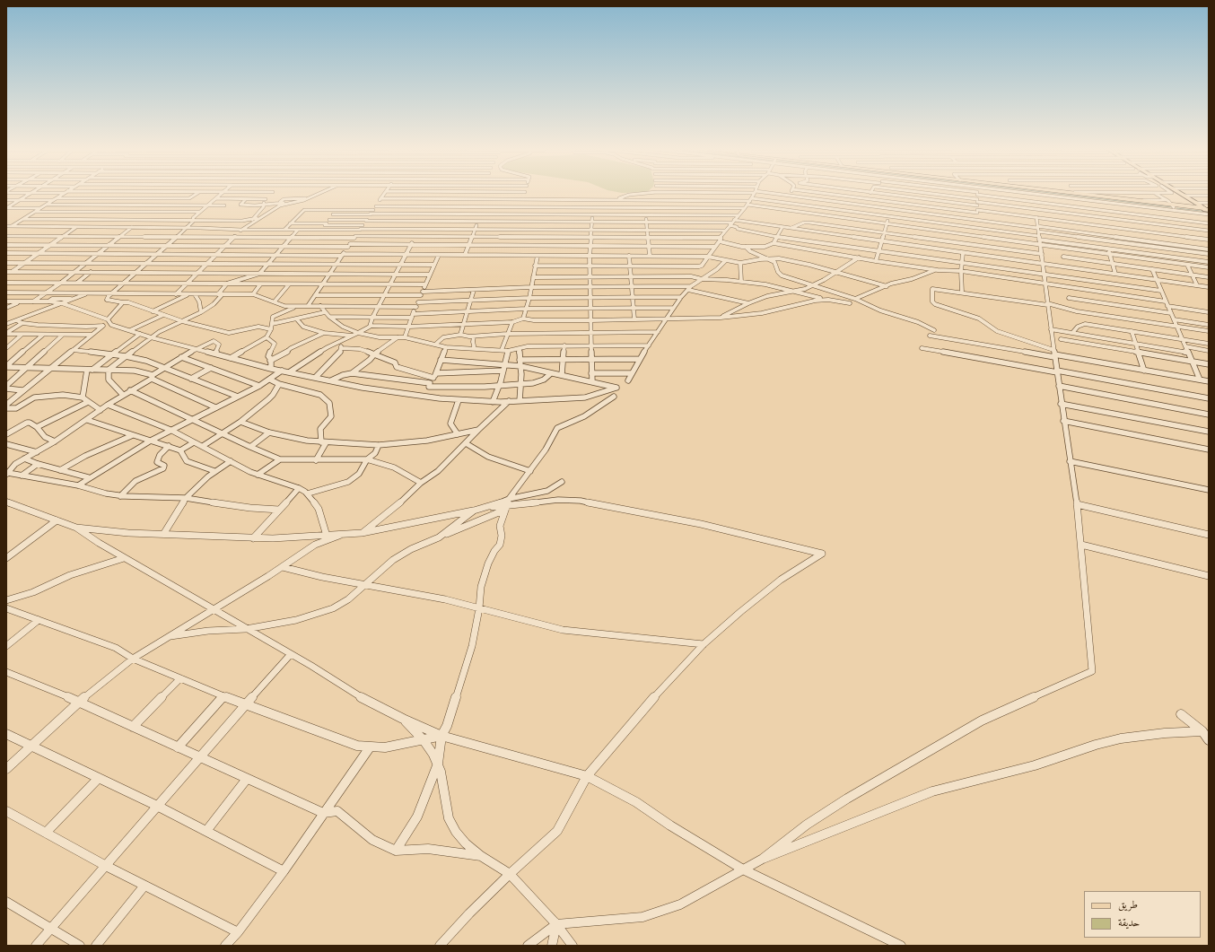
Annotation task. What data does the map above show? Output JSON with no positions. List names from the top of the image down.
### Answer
{
  "legend": ["طريق", "حديقة"]
}
